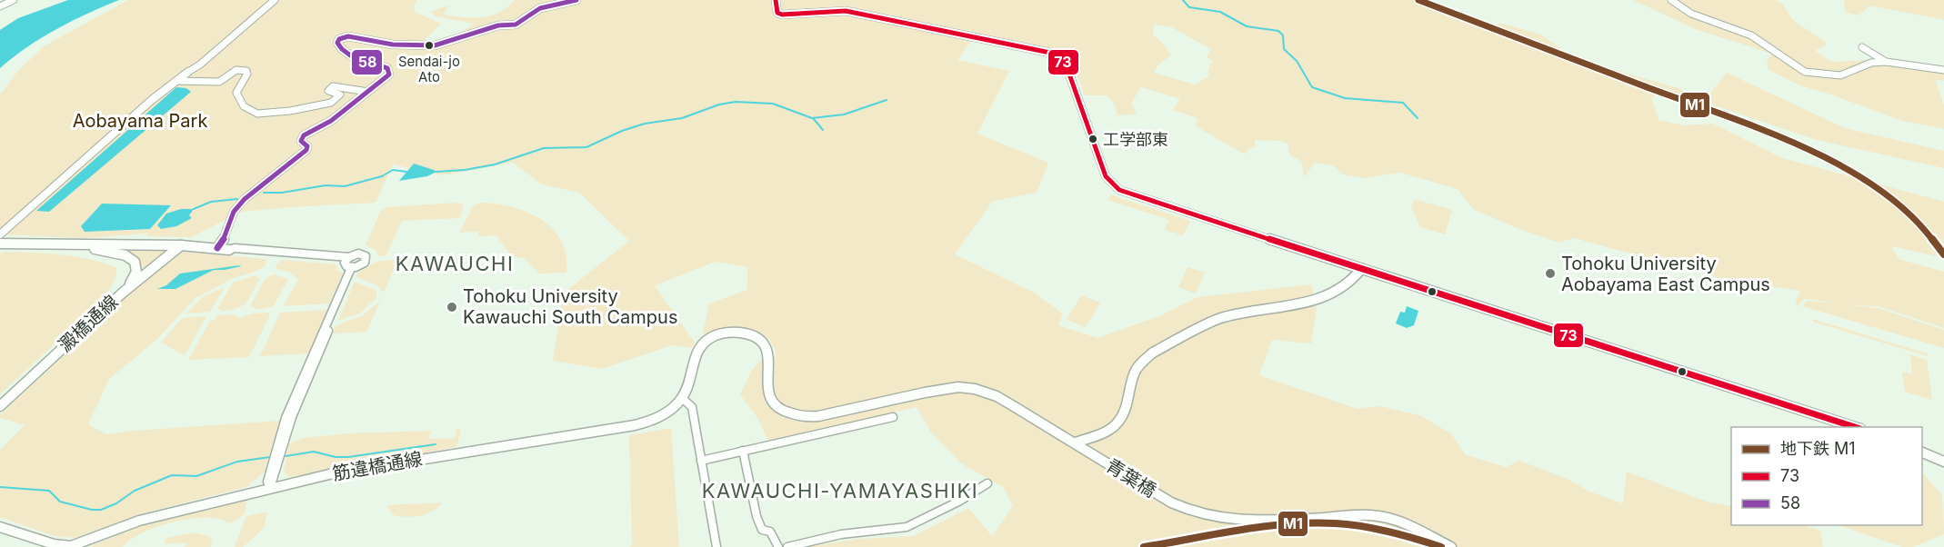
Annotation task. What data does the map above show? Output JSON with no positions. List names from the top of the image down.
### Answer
{
  "streets": {
    "street": ["澱橋通線", "筋違橋通線", "青葉橋"]
  },
  "crossings": [
    ["筋違橋通線", "青葉橋"]
  ],
  "districts": ["KAWAUCHI", "KAWAUCHI-YAMAYASHIKI"],
  "parks": ["Aobayama Park"],
  "places": [
    "Sendai-jo Ato",
    "工学部東",
    "Tohoku University Aobayama East Campus",
    "Tohoku University Kawauchi South Campus"
  ],
  "lines": ["metro line M1", "transit line 73", "transit line 58"],
  "legend": ["地下鉄 M1", "73", "58"]
}
